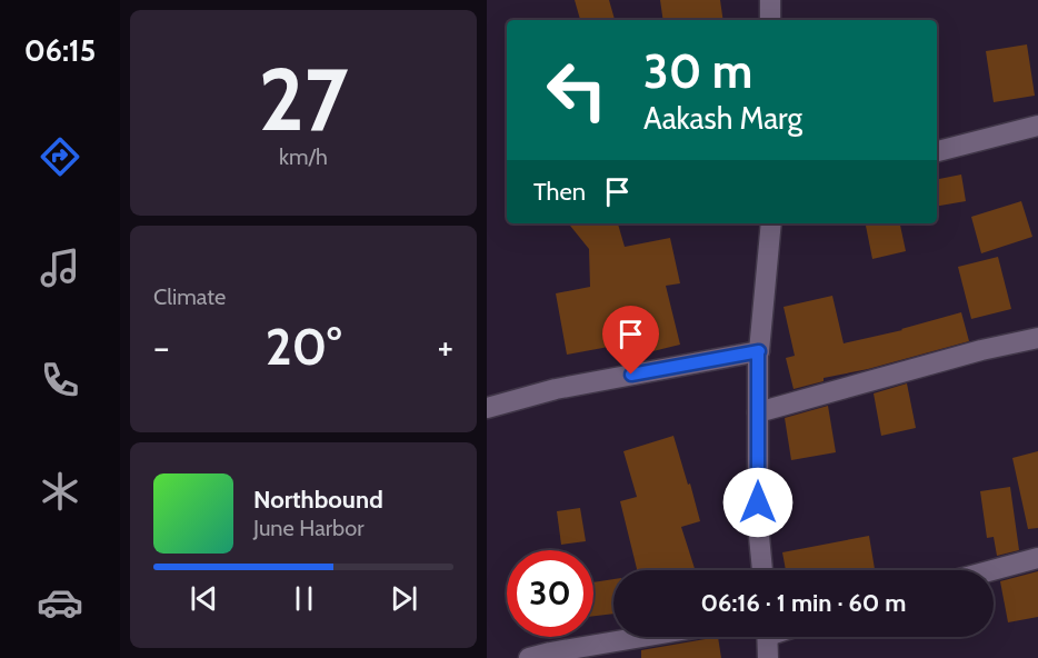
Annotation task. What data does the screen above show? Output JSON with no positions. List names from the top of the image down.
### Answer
{
  "page": {
    "tabs": "06:15",
    "tile": [
      ["27", "km/h"],
      "Climate"
    ],
    "turn": ["30 m", "Aakash Marg"],
    "then": "Then",
    "heat": ["−", "20°", "+"],
    "song": ["Northbound", "June Harbor"],
    "limit": "30",
    "trip": "06:16 · 1 min · 60 m"
  }
}
